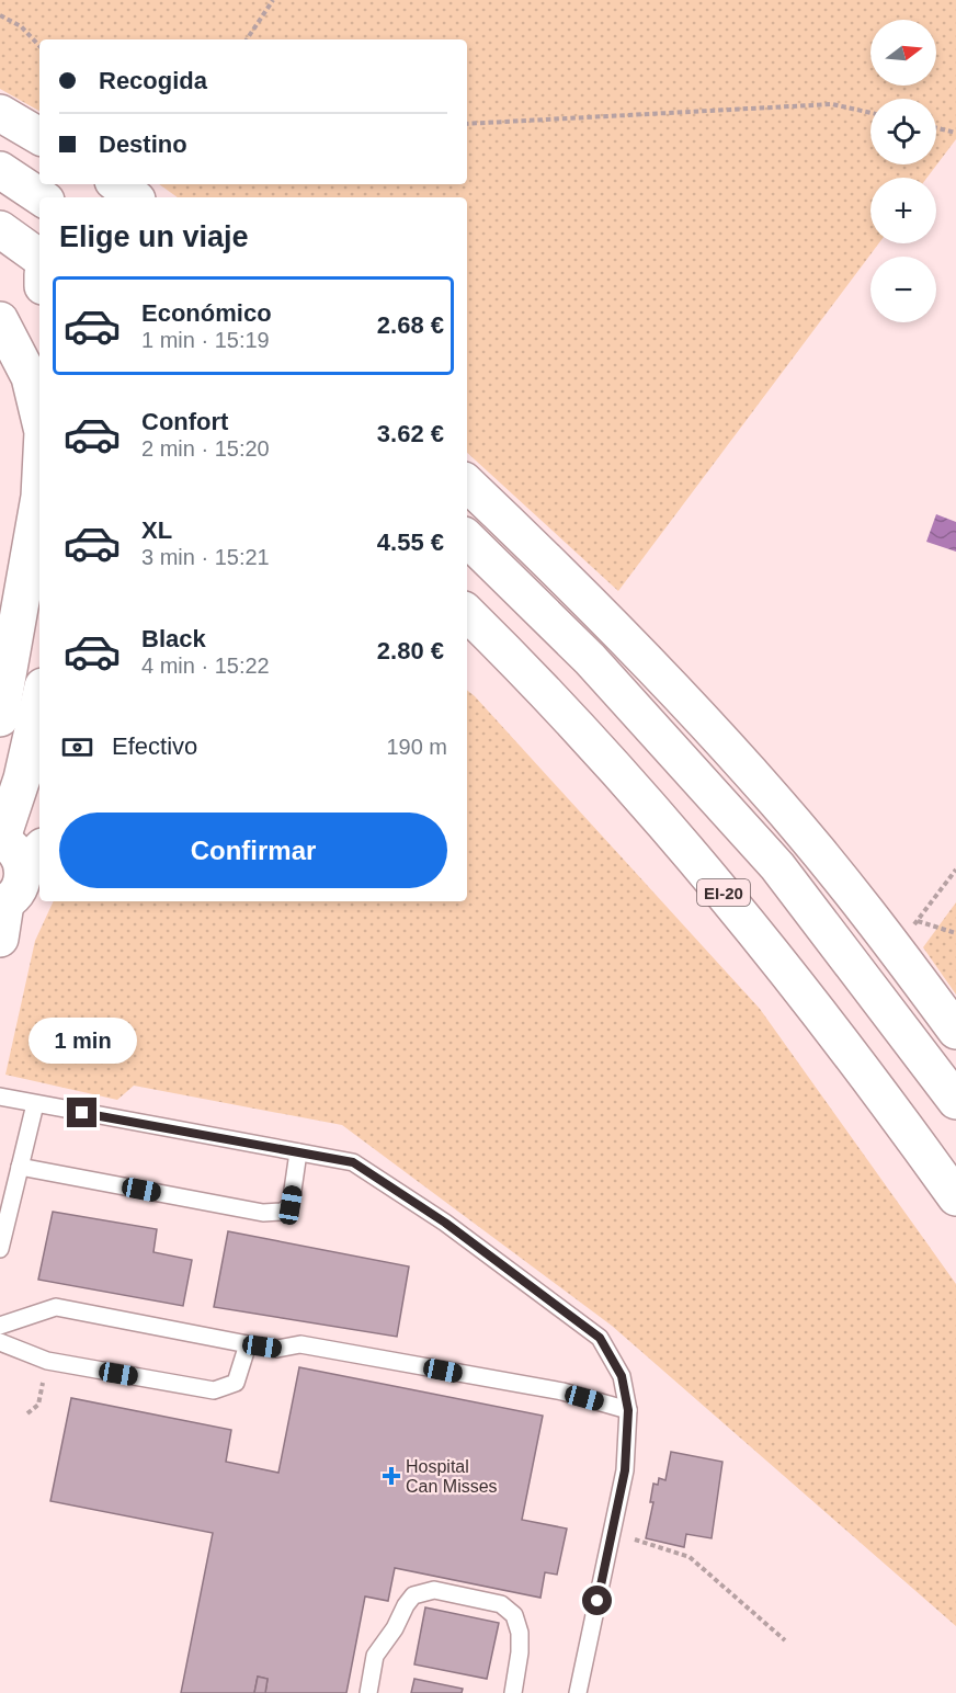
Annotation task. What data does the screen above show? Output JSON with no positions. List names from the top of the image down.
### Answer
{
  "streets": {
    "main road": ["EI-20"]
  },
  "places": {
    "health": ["Hospital Can Misses"]
  },
  "north": "right",
  "page": {
    "map_buttons": ["+", "−"],
    "banner": ["Recogida", "Destino"],
    "heading": "Elige un viaje",
    "list": [
      {
        "name": "Económico",
        "note": "1 min · 15:19",
        "value": "2.68 €"
      },
      {
        "name": "Confort",
        "note": "2 min · 15:20",
        "value": "3.62 €"
      },
      {
        "name": "XL",
        "note": "3 min · 15:21",
        "value": "4.55 €"
      },
      {
        "name": "Black",
        "note": "4 min · 15:22",
        "value": "2.80 €"
      }
    ],
    "pay": ["Efectivo", "190 m"],
    "buttons": "Confirmar",
    "bubble": "1 min"
  }
}
